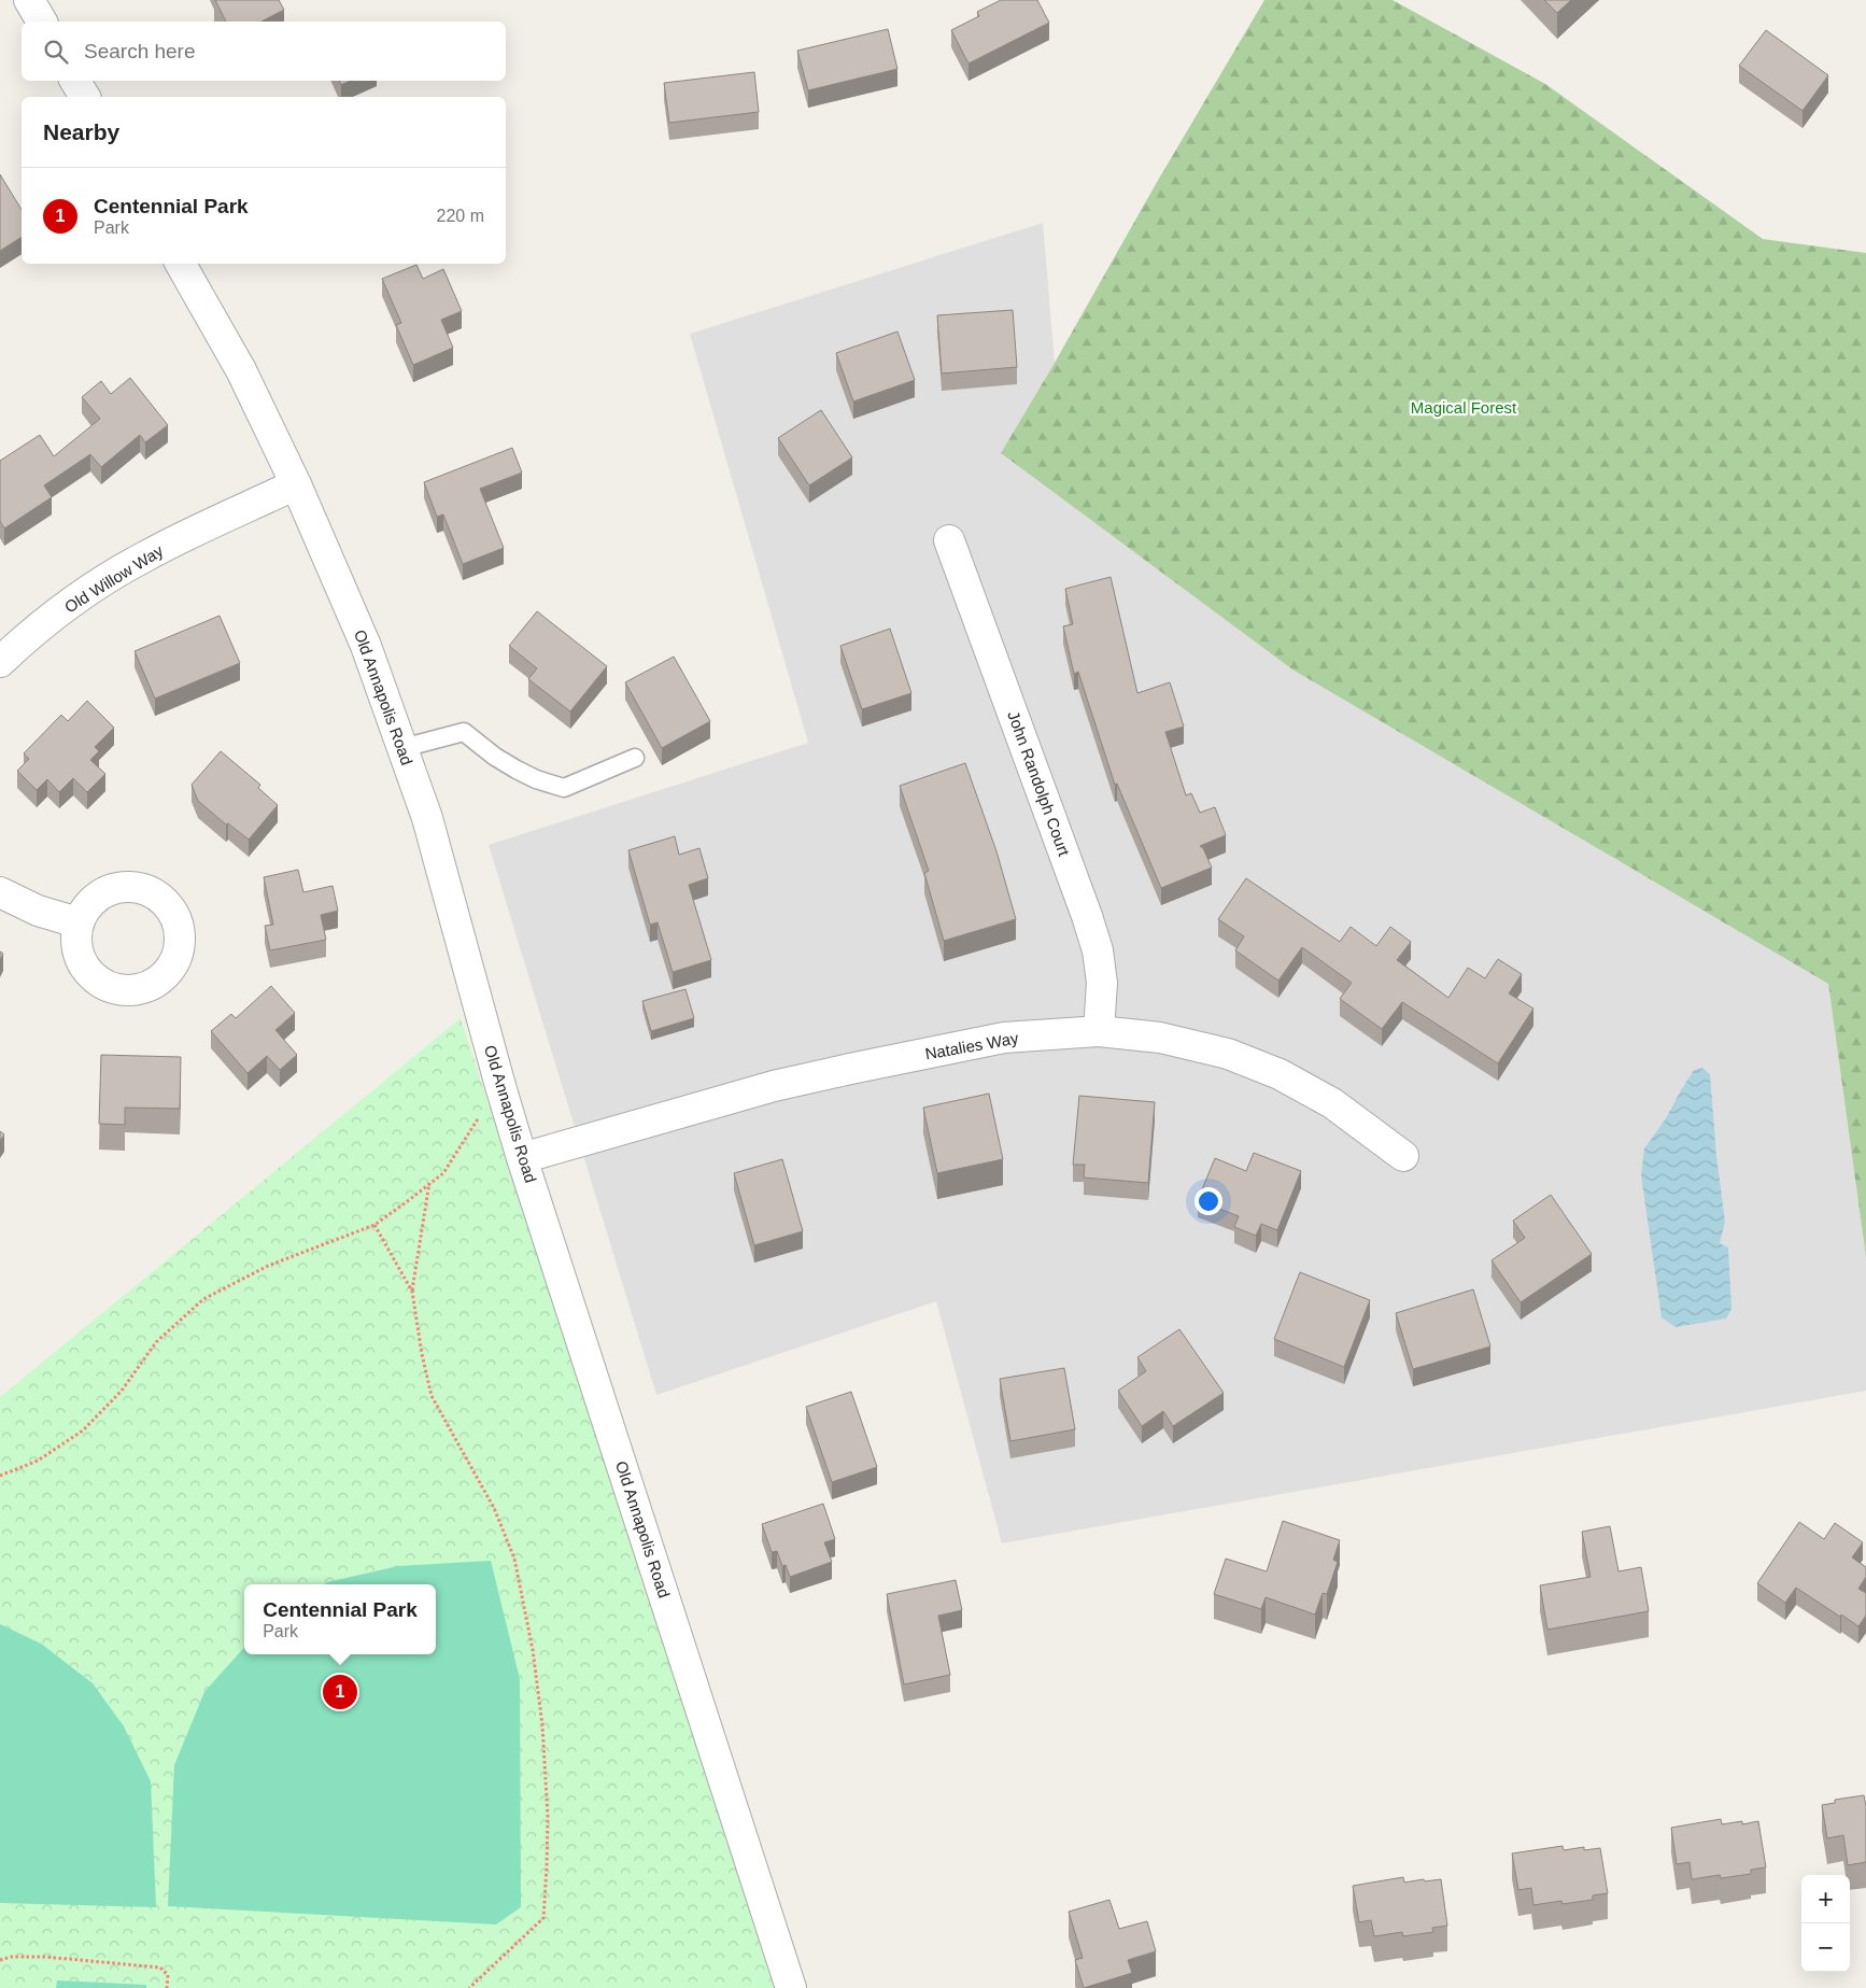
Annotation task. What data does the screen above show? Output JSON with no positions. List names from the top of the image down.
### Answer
{
  "streets": {
    "street": [
      "Old Willow Way",
      "Old Annapolis Road",
      "John Randolph Court",
      "Natalies Way"
    ]
  },
  "crossings": [
    ["Old Willow Way", "Old Annapolis Road"],
    ["Old Annapolis Road", "Natalies Way"],
    ["John Randolph Court", "Natalies Way"]
  ],
  "parks": ["Magical Forest"],
  "page": {
    "search": "Search here",
    "heading": "Nearby",
    "list": [
      {
        "mark": "1",
        "name": "Centennial Park",
        "note": "Park",
        "value": "220 m"
      }
    ],
    "popup": ["Centennial Park", "Park"],
    "pins": "1",
    "map_buttons": ["+", "−"]
  }
}
